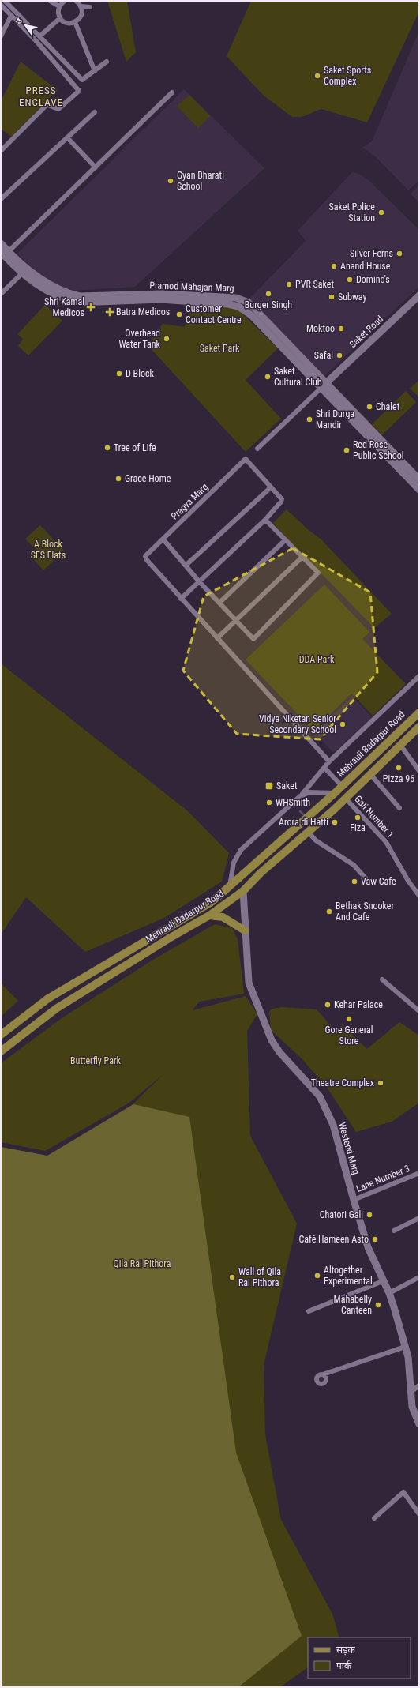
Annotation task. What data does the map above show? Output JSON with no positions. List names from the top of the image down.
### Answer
{
  "streets": {
    "main road": ["Mehrauli Badarpur Road"],
    "street": [
      "Pramod Mahajan Marg",
      "Saket Road",
      "Pragya Marg",
      "Gali Number 1",
      "Westend Marg",
      "Lane Number 3"
    ]
  },
  "crossings": [
    ["Pramod Mahajan Marg", "Saket Road"],
    ["Mehrauli Badarpur Road", "Gali Number 1"],
    ["Mehrauli Badarpur Road", "Westend Marg"],
    ["Westend Marg", "Lane Number 3"]
  ],
  "districts": ["PRESS ENCLAVE"],
  "parks": [
    "Saket Park",
    "A Block SFS Flats",
    "DDA Park",
    "Butterfly Park",
    "Qila Rai Pithora"
  ],
  "places": {
    "other": [
      "Saket Sports Complex",
      "Gyan Bharati School",
      "Saket Police Station",
      "Silver Ferns",
      "Anand House",
      "Domino's",
      "PVR Saket",
      "Burger Singh",
      "Subway",
      "Customer Contact Centre",
      "Moktoo",
      "Overhead Water Tank",
      "Safal",
      "D Block",
      "Saket Cultural Club",
      "Chalet",
      "Shri Durga Mandir",
      "Tree of Life",
      "Red Rose Public School",
      "Grace Home",
      "Vidya Niketan Senior Secondary School",
      "Pizza 96",
      "WHSmith",
      "Fiza",
      "Arora di Hatti",
      "Vaw Cafe",
      "Bethak Snooker And Cafe",
      "Kehar Palace",
      "Gore General Store",
      "Theatre Complex",
      "Chatori Gali",
      "Café Hameen Asto",
      "Altogether Experimental",
      "Wall of Qila Rai Pithora",
      "Mahabelly Canteen"
    ],
    "health": ["Shri Kamal Medicos", "Batra Medicos"],
    "transit": ["Saket"]
  },
  "legend": ["सड़क", "पार्क"],
  "north": "top left"
}
